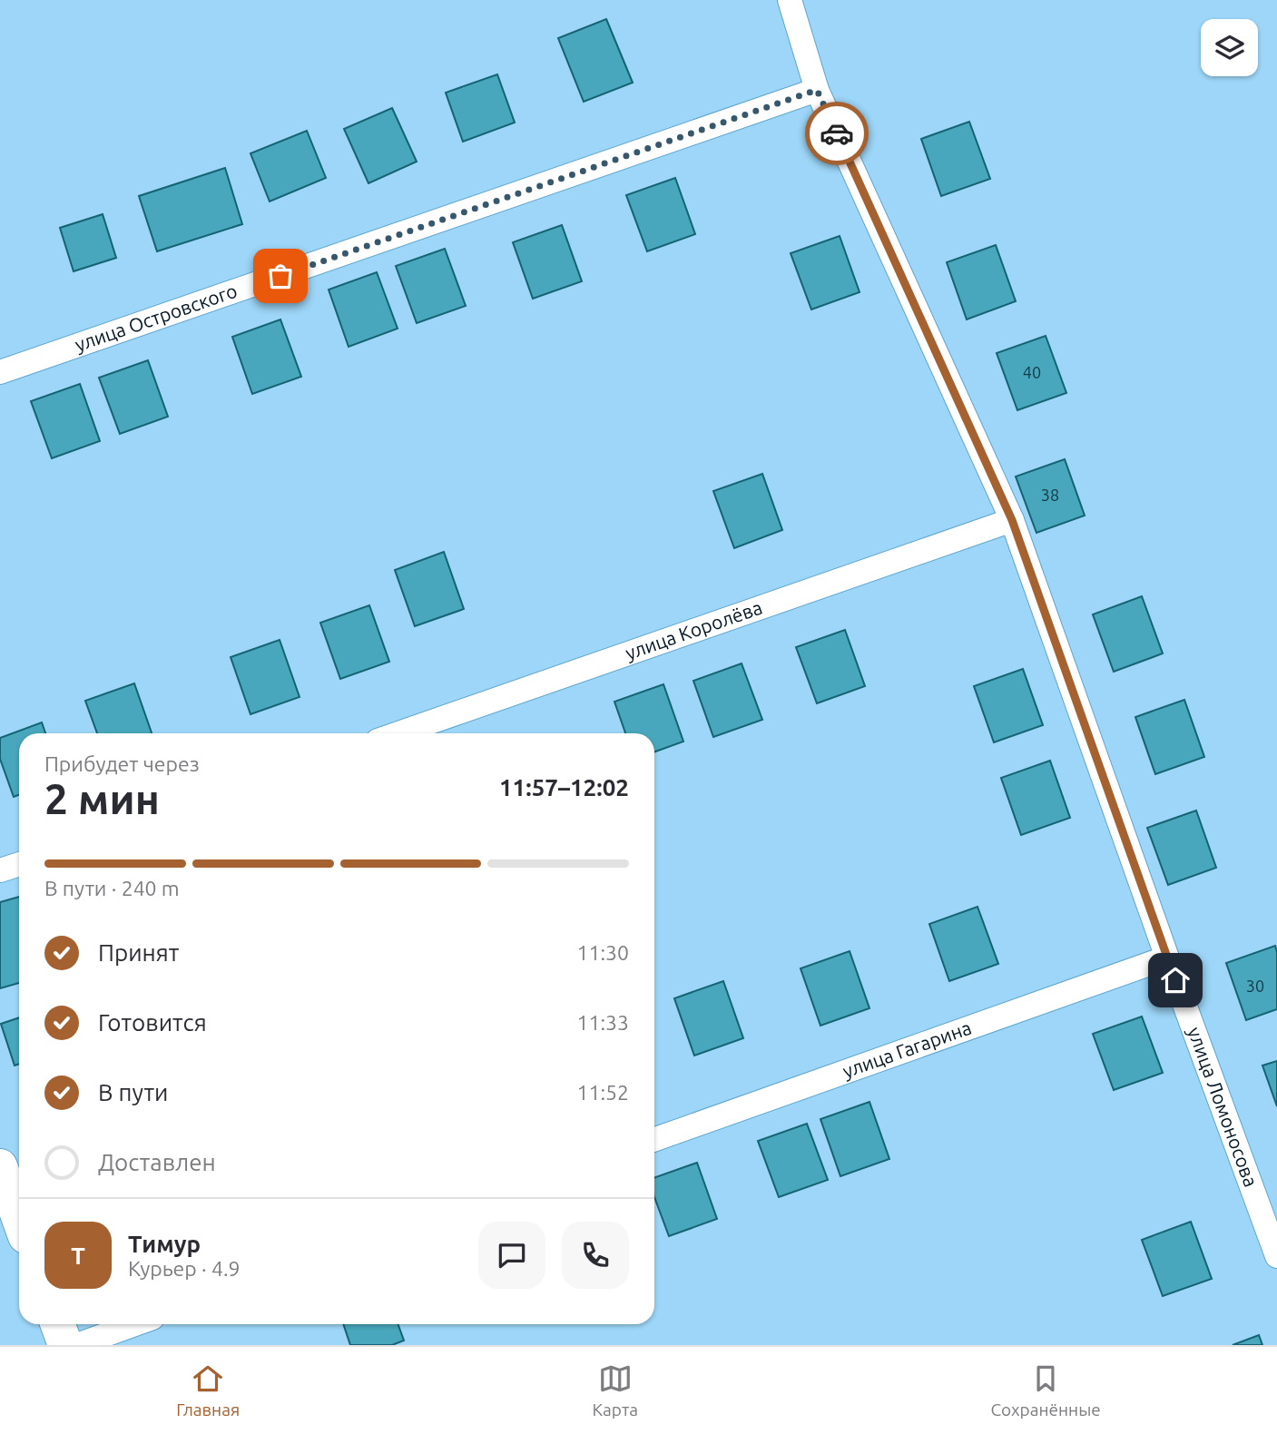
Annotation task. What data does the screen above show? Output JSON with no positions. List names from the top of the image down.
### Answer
{
  "streets": {
    "street": [
      "улица Островского",
      "улица Королёва",
      "улица Гагарина",
      "улица Ломоносова"
    ]
  },
  "crossings": [
    ["улица Островского", "улица Ломоносова"],
    ["улица Королёва", "улица Ломоносова"],
    ["улица Гагарина", "улица Ломоносова"]
  ],
  "house_numbers": ["40", "38", "30"],
  "page": {
    "heading": ["2 мин", "Прибудет через", "11:57–12:02"],
    "panel": ["Тимур", "Курьер · 4.9"],
    "bar": "В пути · 240 m",
    "list": [
      ["Принят", "11:30"],
      ["Готовится", "11:33"],
      ["В пути", "11:52"],
      "Доставлен"
    ],
    "round": "Т",
    "tabs": ["Главная", "Карта", "Сохранённые"]
  }
}
